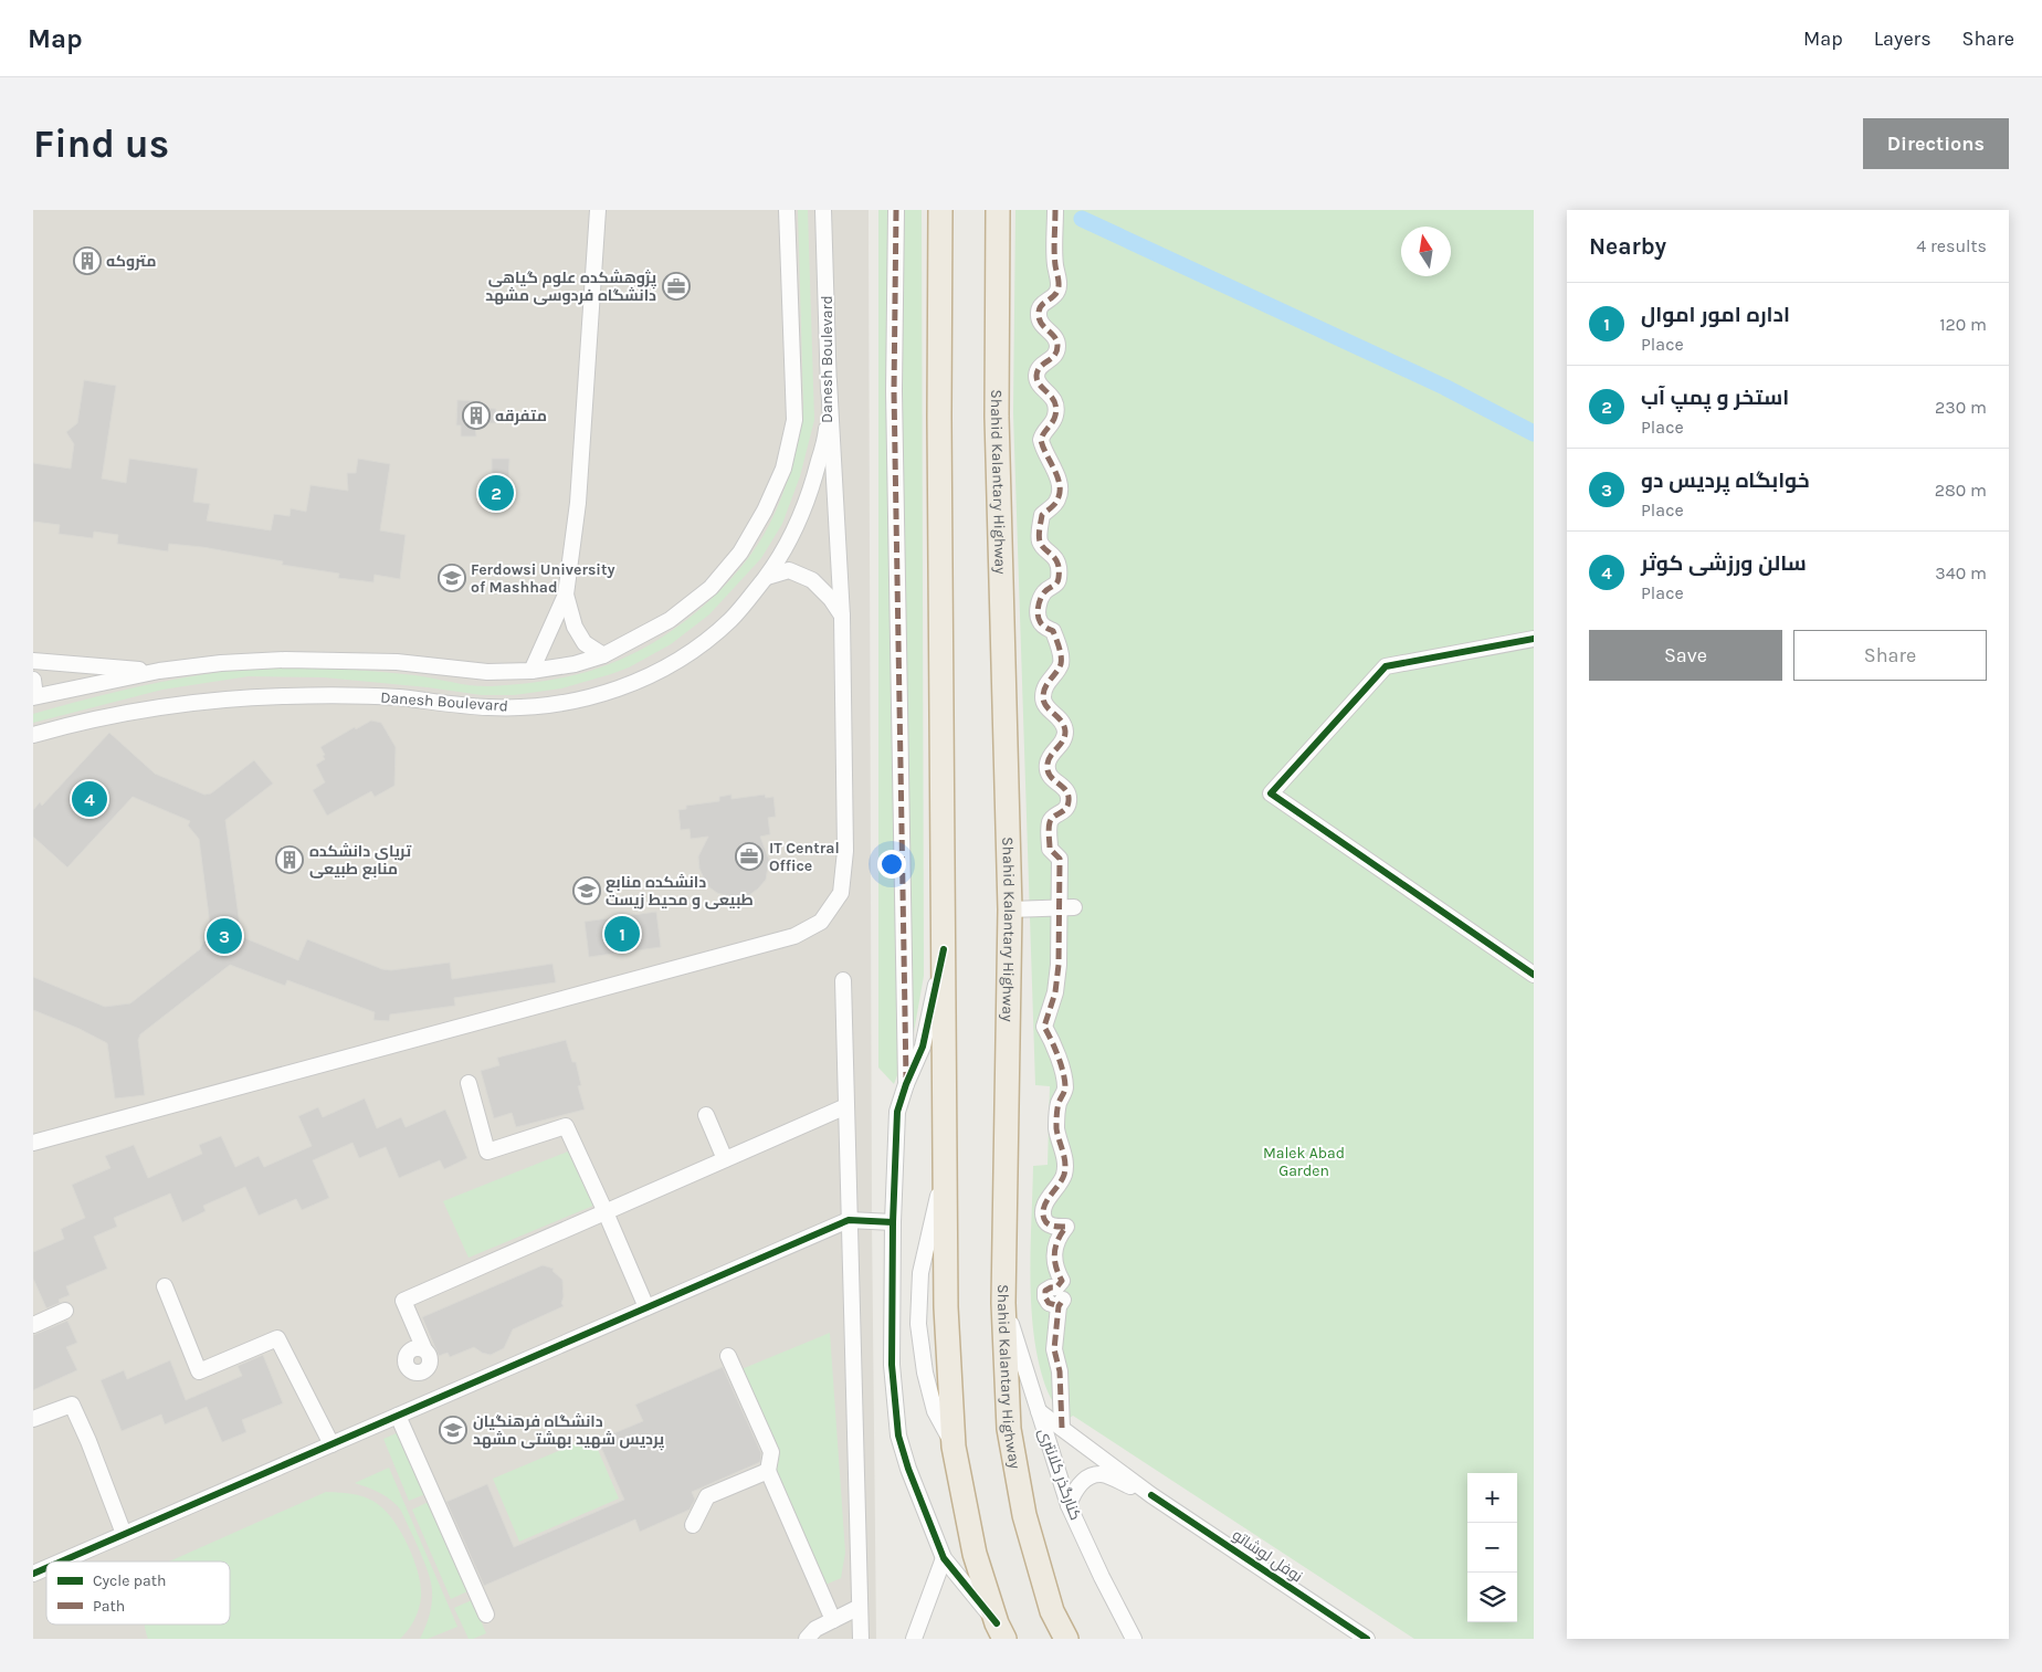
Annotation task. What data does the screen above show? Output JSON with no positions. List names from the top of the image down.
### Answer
{
  "streets": {
    "highway": ["Shahid Kalantary Highway"],
    "street": ["Danesh Boulevard", "کنارگذر کلانتری", "نوفل لوشاتو"]
  },
  "crossings": [
    ["Shahid Kalantary Highway", "کنارگذر کلانتری"],
    ["کنارگذر کلانتری", "نوفل لوشاتو"]
  ],
  "parks": ["Malek Abad Garden"],
  "places": {
    "building": ["متروکه", "متفرقه", "تریای دانشکده منابع طبیعی"],
    "office": ["پژوهشکده علوم گیاهی دانشگاه فردوسی مشهد", "IT Central Office"],
    "school or university": ["Ferdowsi University of Mashhad", "دانشکده منابع طبیعی و محیط زیست", "دانشگاه فرهنگیان پردیس شهید بهشتی مشهد"]
  },
  "legend": ["Cycle path", "Path"],
  "north": "top",
  "page": {
    "header": "Map",
    "nav": ["Map", "Layers", "Share"],
    "buttons": [
      "Directions",
      ["Save", "Share"]
    ],
    "title": "Find us",
    "heading": ["Nearby", "4 results"],
    "list": [
      {
        "mark": "1",
        "name": "اداره امور اموال",
        "note": "Place",
        "value": "120 m"
      },
      {
        "mark": "2",
        "name": "استخر و پمپ آب",
        "note": "Place",
        "value": "230 m"
      },
      {
        "mark": "3",
        "name": "خوابگاه پردیس دو",
        "note": "Place",
        "value": "280 m"
      },
      {
        "mark": "4",
        "name": "سالن ورزشی کوثر",
        "note": "Place",
        "value": "340 m"
      }
    ],
    "pins": [
      "2",
      "4",
      "1",
      "3"
    ],
    "map_buttons": ["+", "−"]
  }
}
